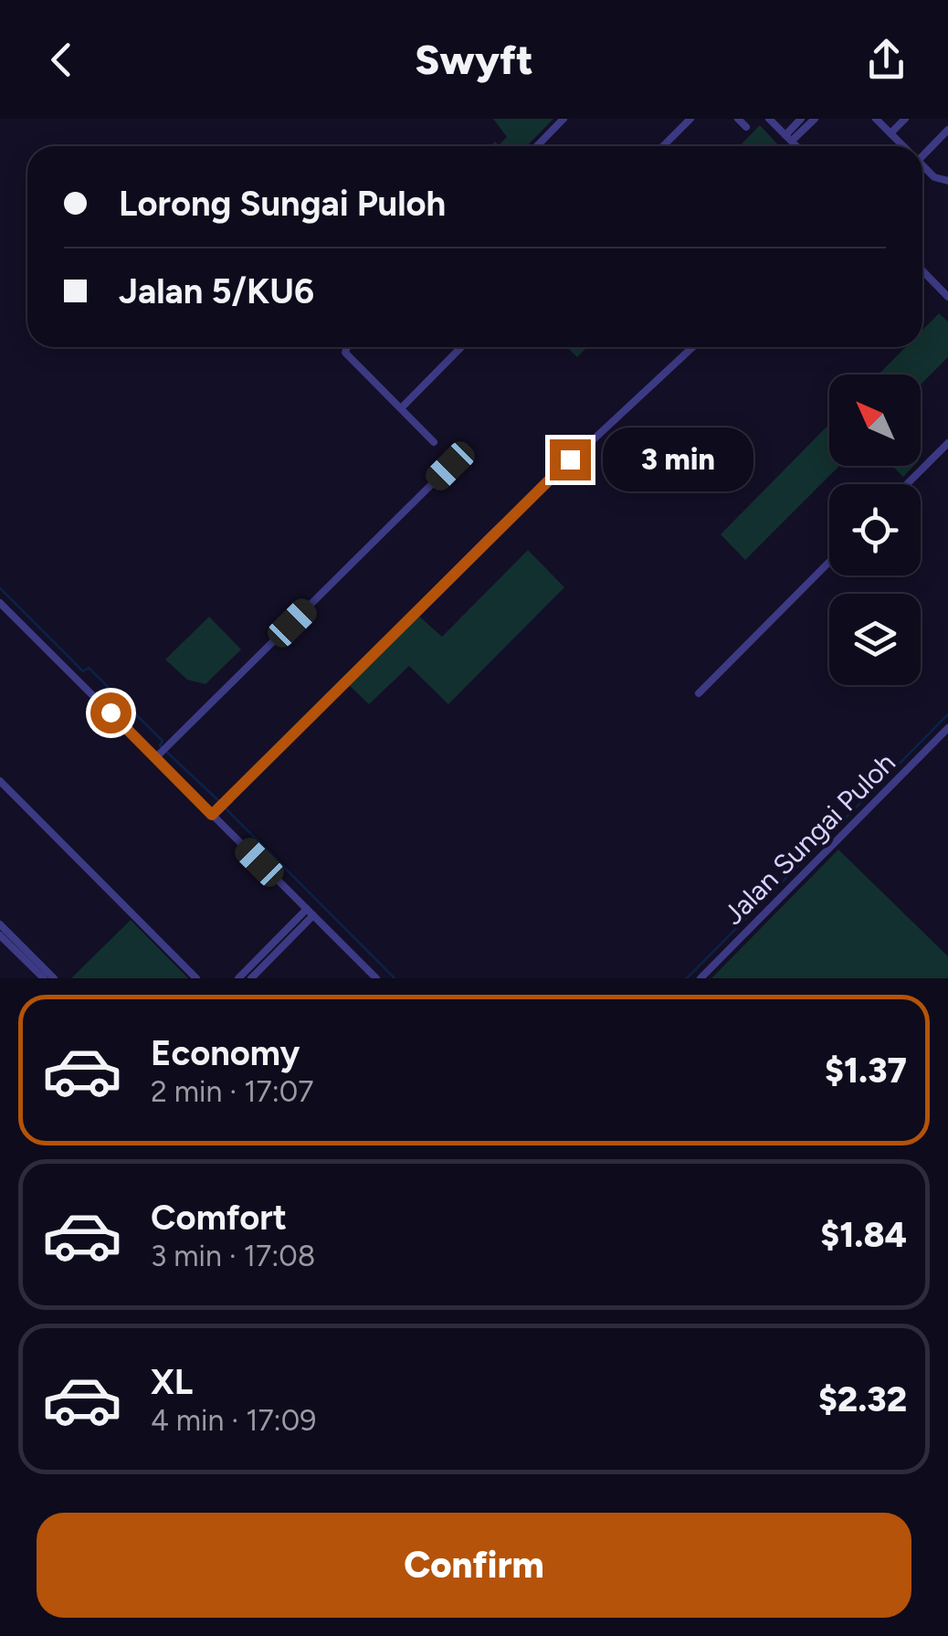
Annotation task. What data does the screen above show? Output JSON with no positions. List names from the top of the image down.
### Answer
{
  "streets": {
    "street": ["Jalan Sungai Puloh"]
  },
  "north": "top left",
  "page": {
    "header": "Swyft",
    "banner": ["Lorong Sungai Puloh", "Jalan 5/KU6"],
    "bubble": "3 min",
    "list": [
      {
        "name": "Economy",
        "note": "2 min · 17:07",
        "value": "$1.37"
      },
      {
        "name": "Comfort",
        "note": "3 min · 17:08",
        "value": "$1.84"
      },
      {
        "name": "XL",
        "note": "4 min · 17:09",
        "value": "$2.32"
      }
    ],
    "buttons": "Confirm"
  }
}
